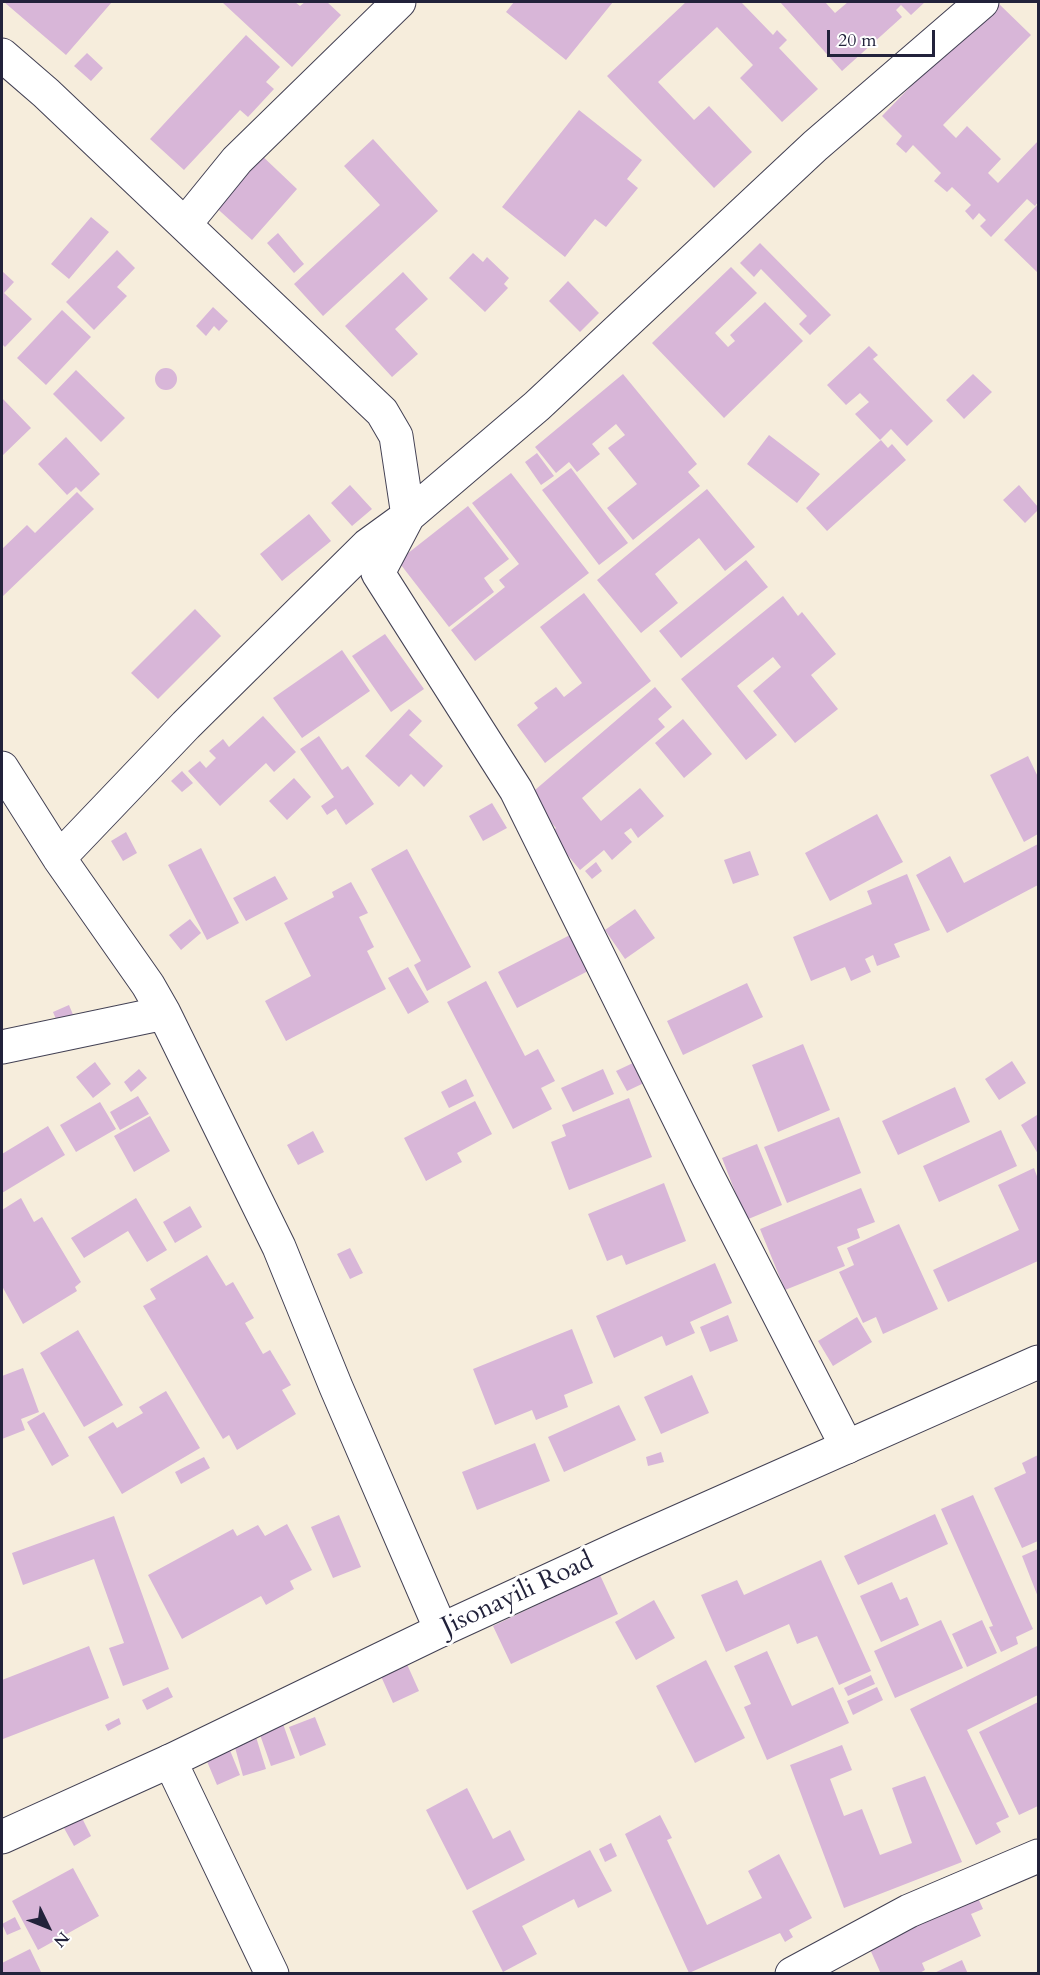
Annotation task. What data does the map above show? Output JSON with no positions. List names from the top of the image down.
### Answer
{
  "streets": {
    "street": ["Jisonayili Road"]
  },
  "scale_bar": "20 m",
  "north": "bottom right"
}
